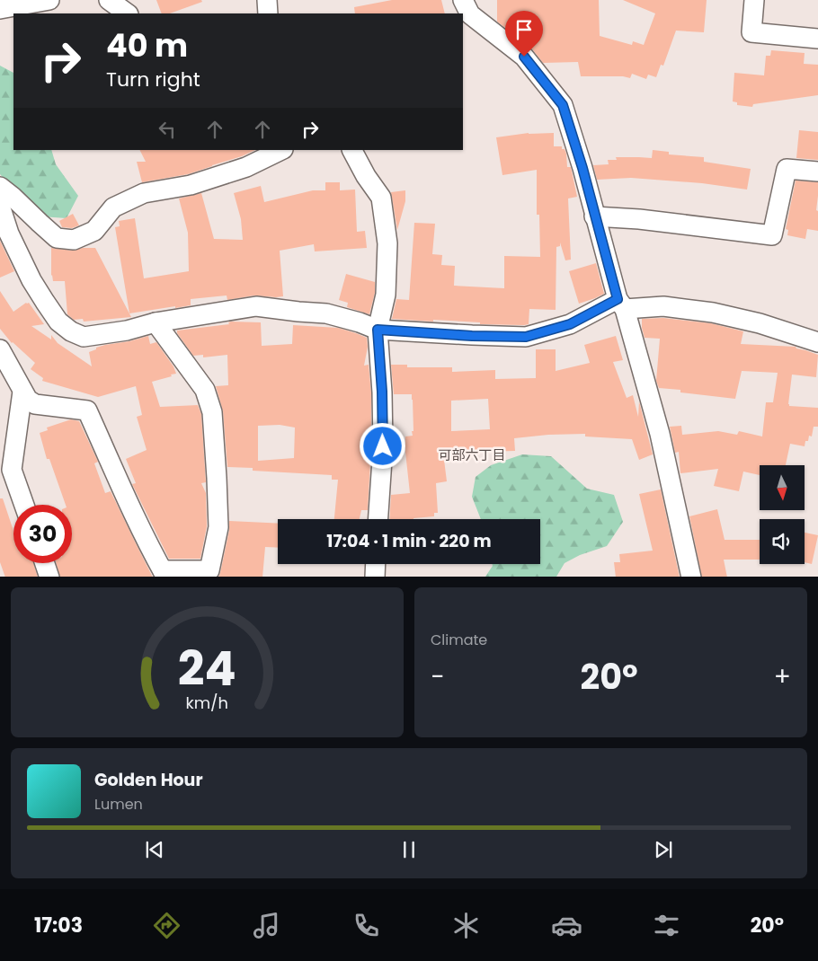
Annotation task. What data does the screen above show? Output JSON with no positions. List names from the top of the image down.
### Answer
{
  "districts": ["可部六丁目"],
  "north": "bottom",
  "page": {
    "turn": ["40 m", "Turn right"],
    "limit": "30",
    "trip": "17:04 · 1 min · 220 m",
    "tile": "Climate",
    "heat": ["−", "20°", "+"],
    "song": ["Golden Hour", "Lumen"],
    "tabs": ["17:03", "20°"],
    "gauge": ["24", "km/h"]
  }
}
